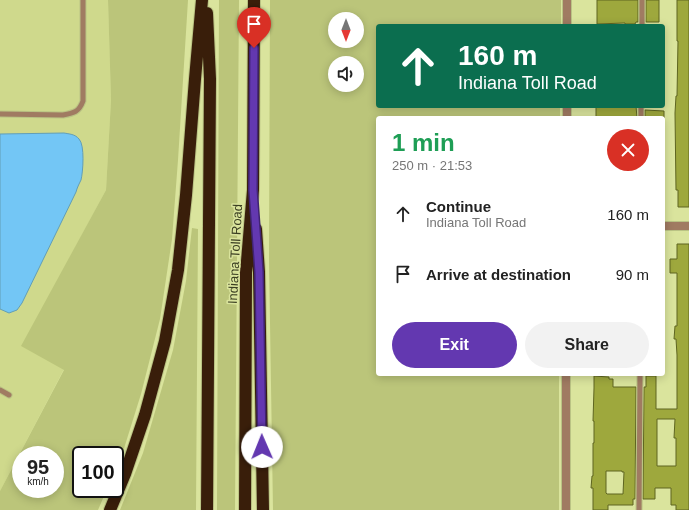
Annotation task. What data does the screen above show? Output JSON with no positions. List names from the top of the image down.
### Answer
{
  "streets": {
    "highway": ["Indiana Toll Road"]
  },
  "north": "bottom",
  "page": {
    "turn": ["160 m", "Indiana Toll Road"],
    "heading": ["1 min", "250 m · 21:53"],
    "list": [
      {
        "name": "Continue",
        "note": "Indiana Toll Road",
        "value": "160 m"
      },
      {
        "name": "Arrive at destination",
        "value": "90 m"
      }
    ],
    "buttons": ["Exit", "Share"],
    "speed": "95 km/h",
    "limit": "100"
  }
}
